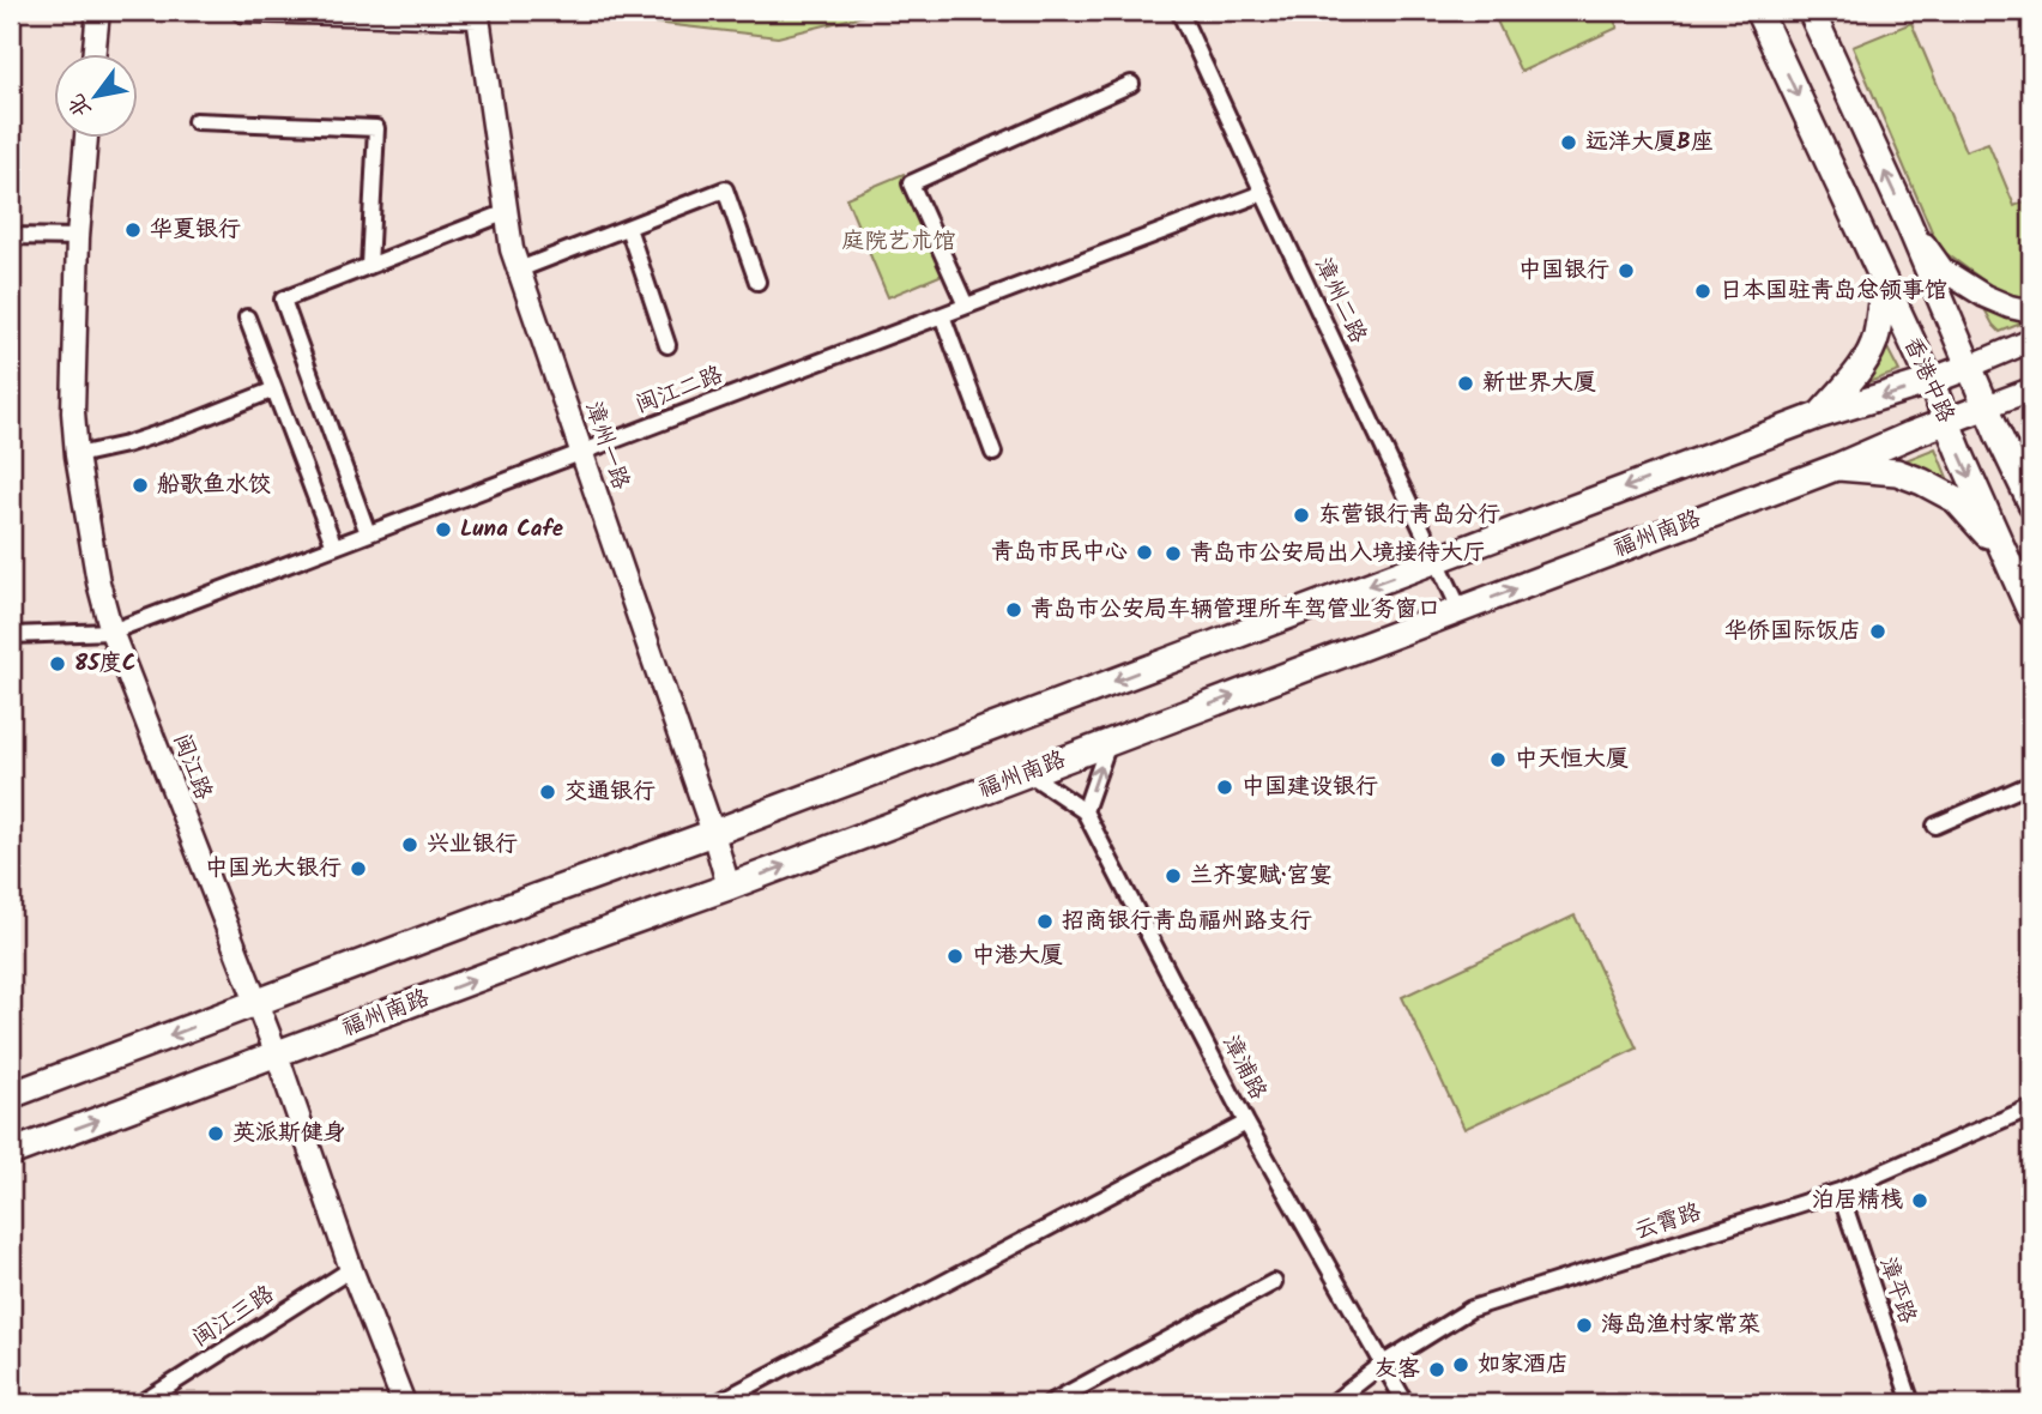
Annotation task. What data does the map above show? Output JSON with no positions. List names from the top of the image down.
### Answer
{
  "streets": {
    "main road": ["香港中路", "福州南路"],
    "street": [
      "漳州二路",
      "闽江二路",
      "漳州一路",
      "闽江路",
      "漳浦路",
      "云霄路",
      "漳平路",
      "闽江三路"
    ]
  },
  "crossings": [
    ["漳州二路", "闽江二路"],
    ["漳州二路", "福州南路"],
    ["香港中路", "福州南路"],
    ["闽江二路", "漳州一路"],
    ["闽江二路", "闽江路"],
    ["漳州一路", "福州南路"],
    ["福州南路", "闽江路"],
    ["闽江路", "闽江三路"],
    ["漳浦路", "云霄路"],
    ["云霄路", "漳平路"]
  ],
  "one_way": ["福州南路"],
  "parks": ["庭院艺术馆"],
  "places": [
    "远洋大厦B座",
    "华夏银行",
    "中国银行",
    "日本国驻青岛总领事馆",
    "新世界大厦",
    "船歌鱼水饺",
    "东营银行青岛分行",
    "Luna Cafe",
    "青岛市民中心",
    "青岛市公安局出入境接待大厅",
    "青岛市公安局车辆管理所车驾管业务窗口",
    "华侨国际饭店",
    "85度C",
    "中天恒大厦",
    "中国建设银行",
    "交通银行",
    "兴业银行",
    "中国光大银行",
    "兰齐宴赋·宫宴",
    "招商银行青岛福州路支行",
    "中港大厦",
    "英派斯健身",
    "泊居精栈",
    "海岛渔村家常菜",
    "如家酒店",
    "友客"
  ],
  "north": "bottom left"
}
